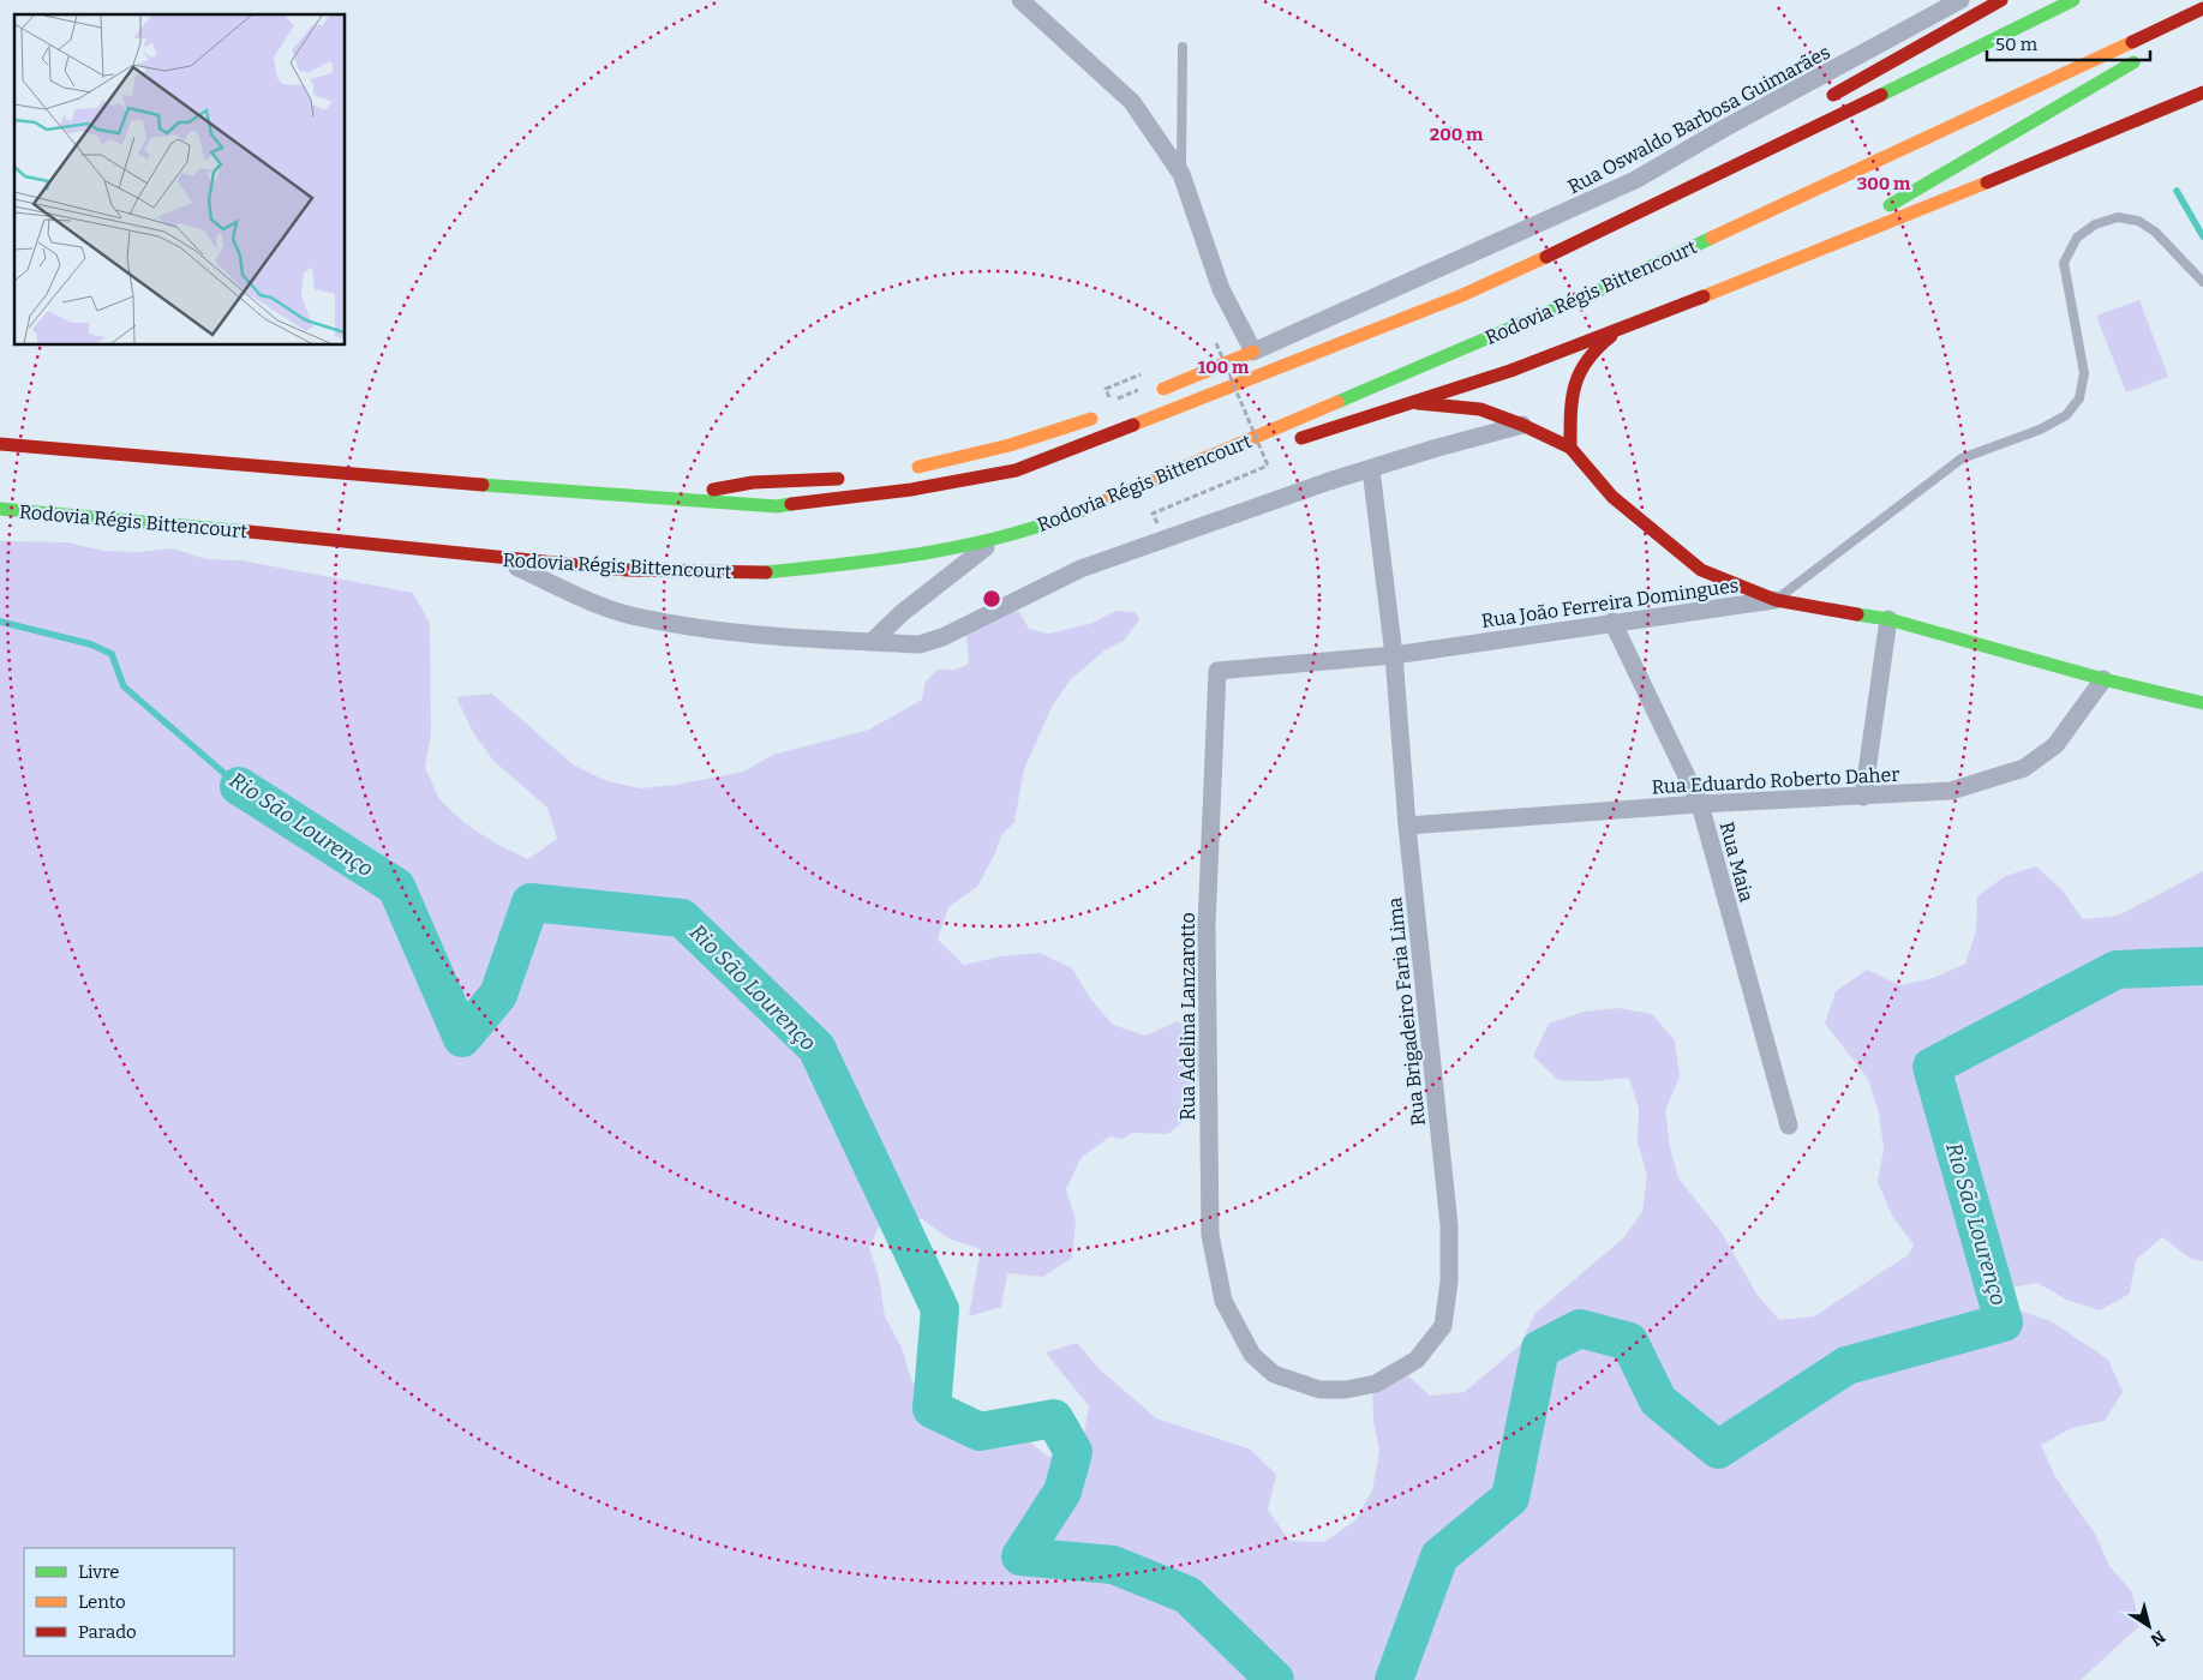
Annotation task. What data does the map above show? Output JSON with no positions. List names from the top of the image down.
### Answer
{
  "streets": {
    "main road": ["Rodovia Régis Bittencourt"],
    "street": [
      "Rua Oswaldo Barbosa Guimarães",
      "Rua João Ferreira Domingues",
      "Rua Eduardo Roberto Daher",
      "Rua Maia",
      "Rua Brigadeiro Faria Lima",
      "Rua Adelina Lanzarotto"
    ]
  },
  "crossings": [
    ["Rua João Ferreira Domingues", "Rua Maia"],
    ["Rua João Ferreira Domingues", "Rua Brigadeiro Faria Lima"],
    ["Rua João Ferreira Domingues", "Rua Adelina Lanzarotto"],
    ["Rua Eduardo Roberto Daher", "Rua Maia"],
    ["Rua Eduardo Roberto Daher", "Rua Brigadeiro Faria Lima"],
    ["Rua Brigadeiro Faria Lima", "Rua Adelina Lanzarotto"]
  ],
  "water": ["Rio São Lourenço"],
  "legend": ["Livre", "Lento", "Parado"],
  "scale_bar": "50 m",
  "north": "bottom right",
  "rings": ["200 m", "300 m", "100 m"]
}
